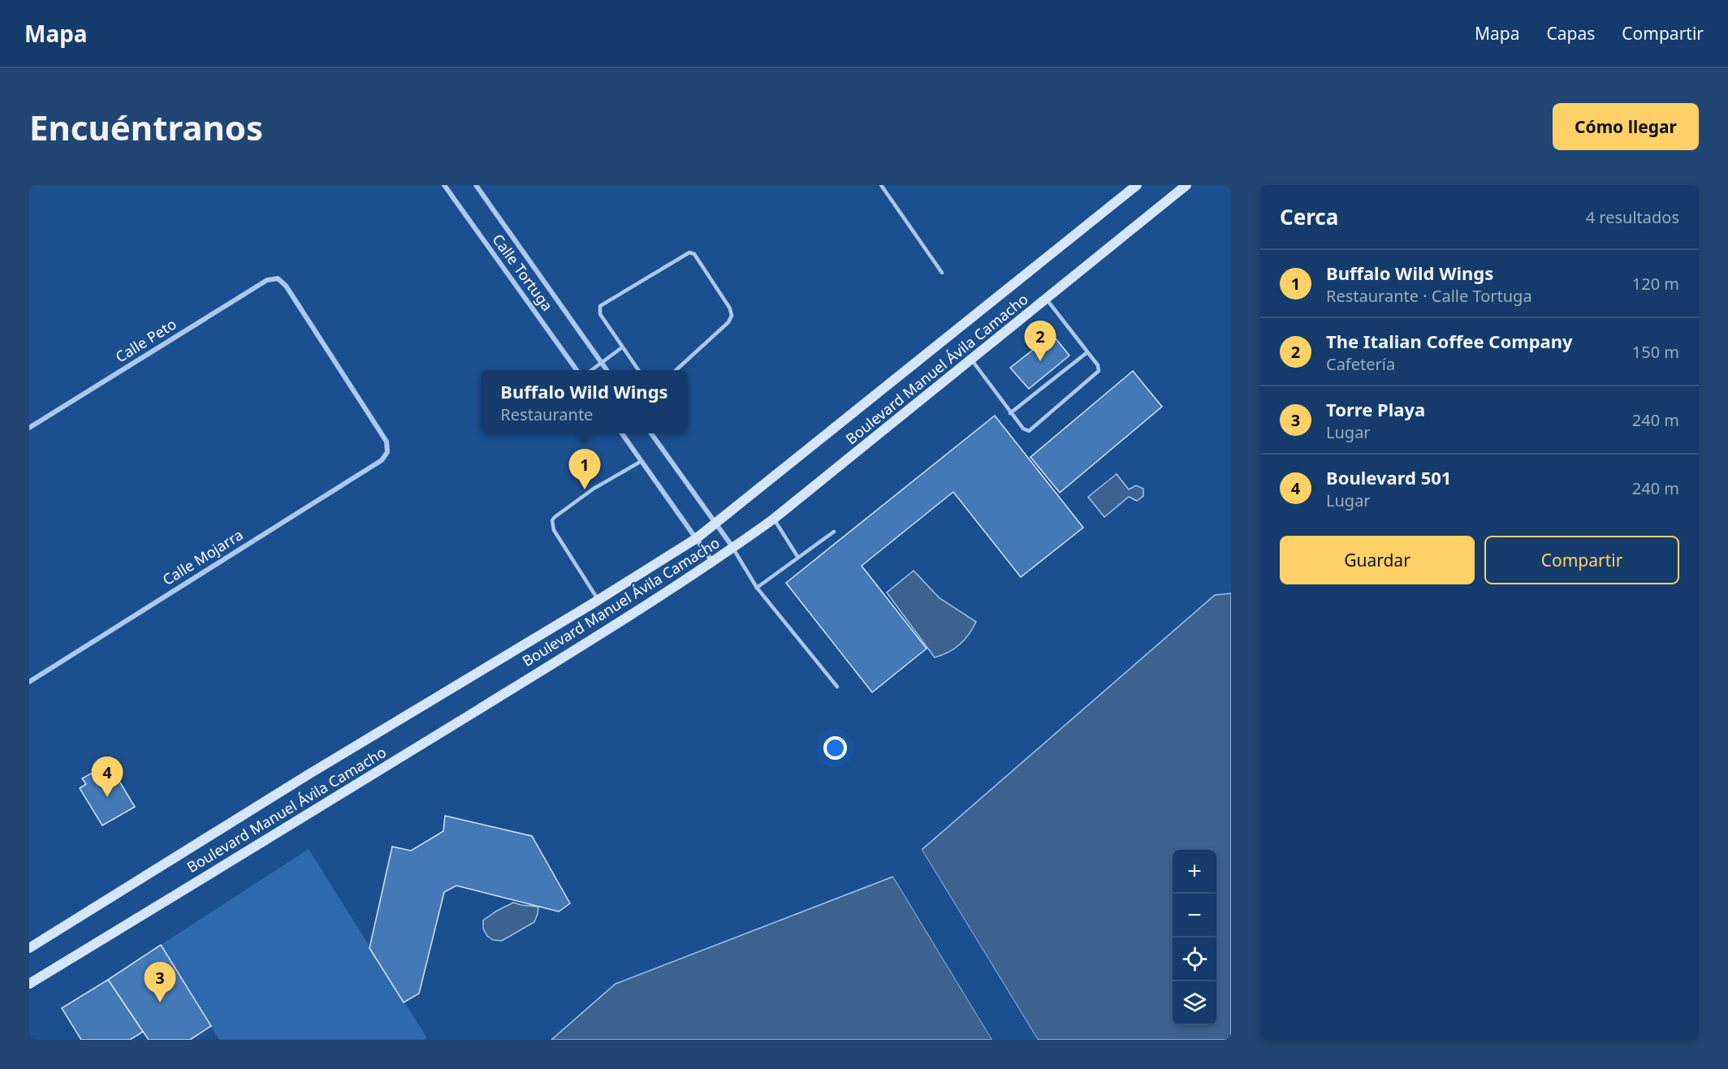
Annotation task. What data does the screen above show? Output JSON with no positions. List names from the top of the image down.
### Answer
{
  "streets": {
    "main road": ["Boulevard Manuel Ávila Camacho"],
    "street": ["Calle Tortuga", "Calle Peto", "Calle Mojarra"]
  },
  "crossings": [
    ["Calle Peto", "Calle Mojarra"]
  ],
  "page": {
    "header": "Mapa",
    "nav": ["Mapa", "Capas", "Compartir"],
    "buttons": [
      "Cómo llegar",
      ["Guardar", "Compartir"]
    ],
    "title": "Encuéntranos",
    "heading": ["Cerca", "4 resultados"],
    "list": [
      {
        "mark": "1",
        "name": "Buffalo Wild Wings",
        "note": "Restaurante · Calle Tortuga",
        "value": "120 m"
      },
      {
        "mark": "2",
        "name": "The Italian Coffee Company",
        "note": "Cafetería",
        "value": "150 m"
      },
      {
        "mark": "3",
        "name": "Torre Playa",
        "note": "Lugar",
        "value": "240 m"
      },
      {
        "mark": "4",
        "name": "Boulevard 501",
        "note": "Lugar",
        "value": "240 m"
      }
    ],
    "pins": [
      "2",
      "1",
      "4",
      "3"
    ],
    "popup": ["Buffalo Wild Wings", "Restaurante"],
    "map_buttons": ["+", "−"]
  }
}
